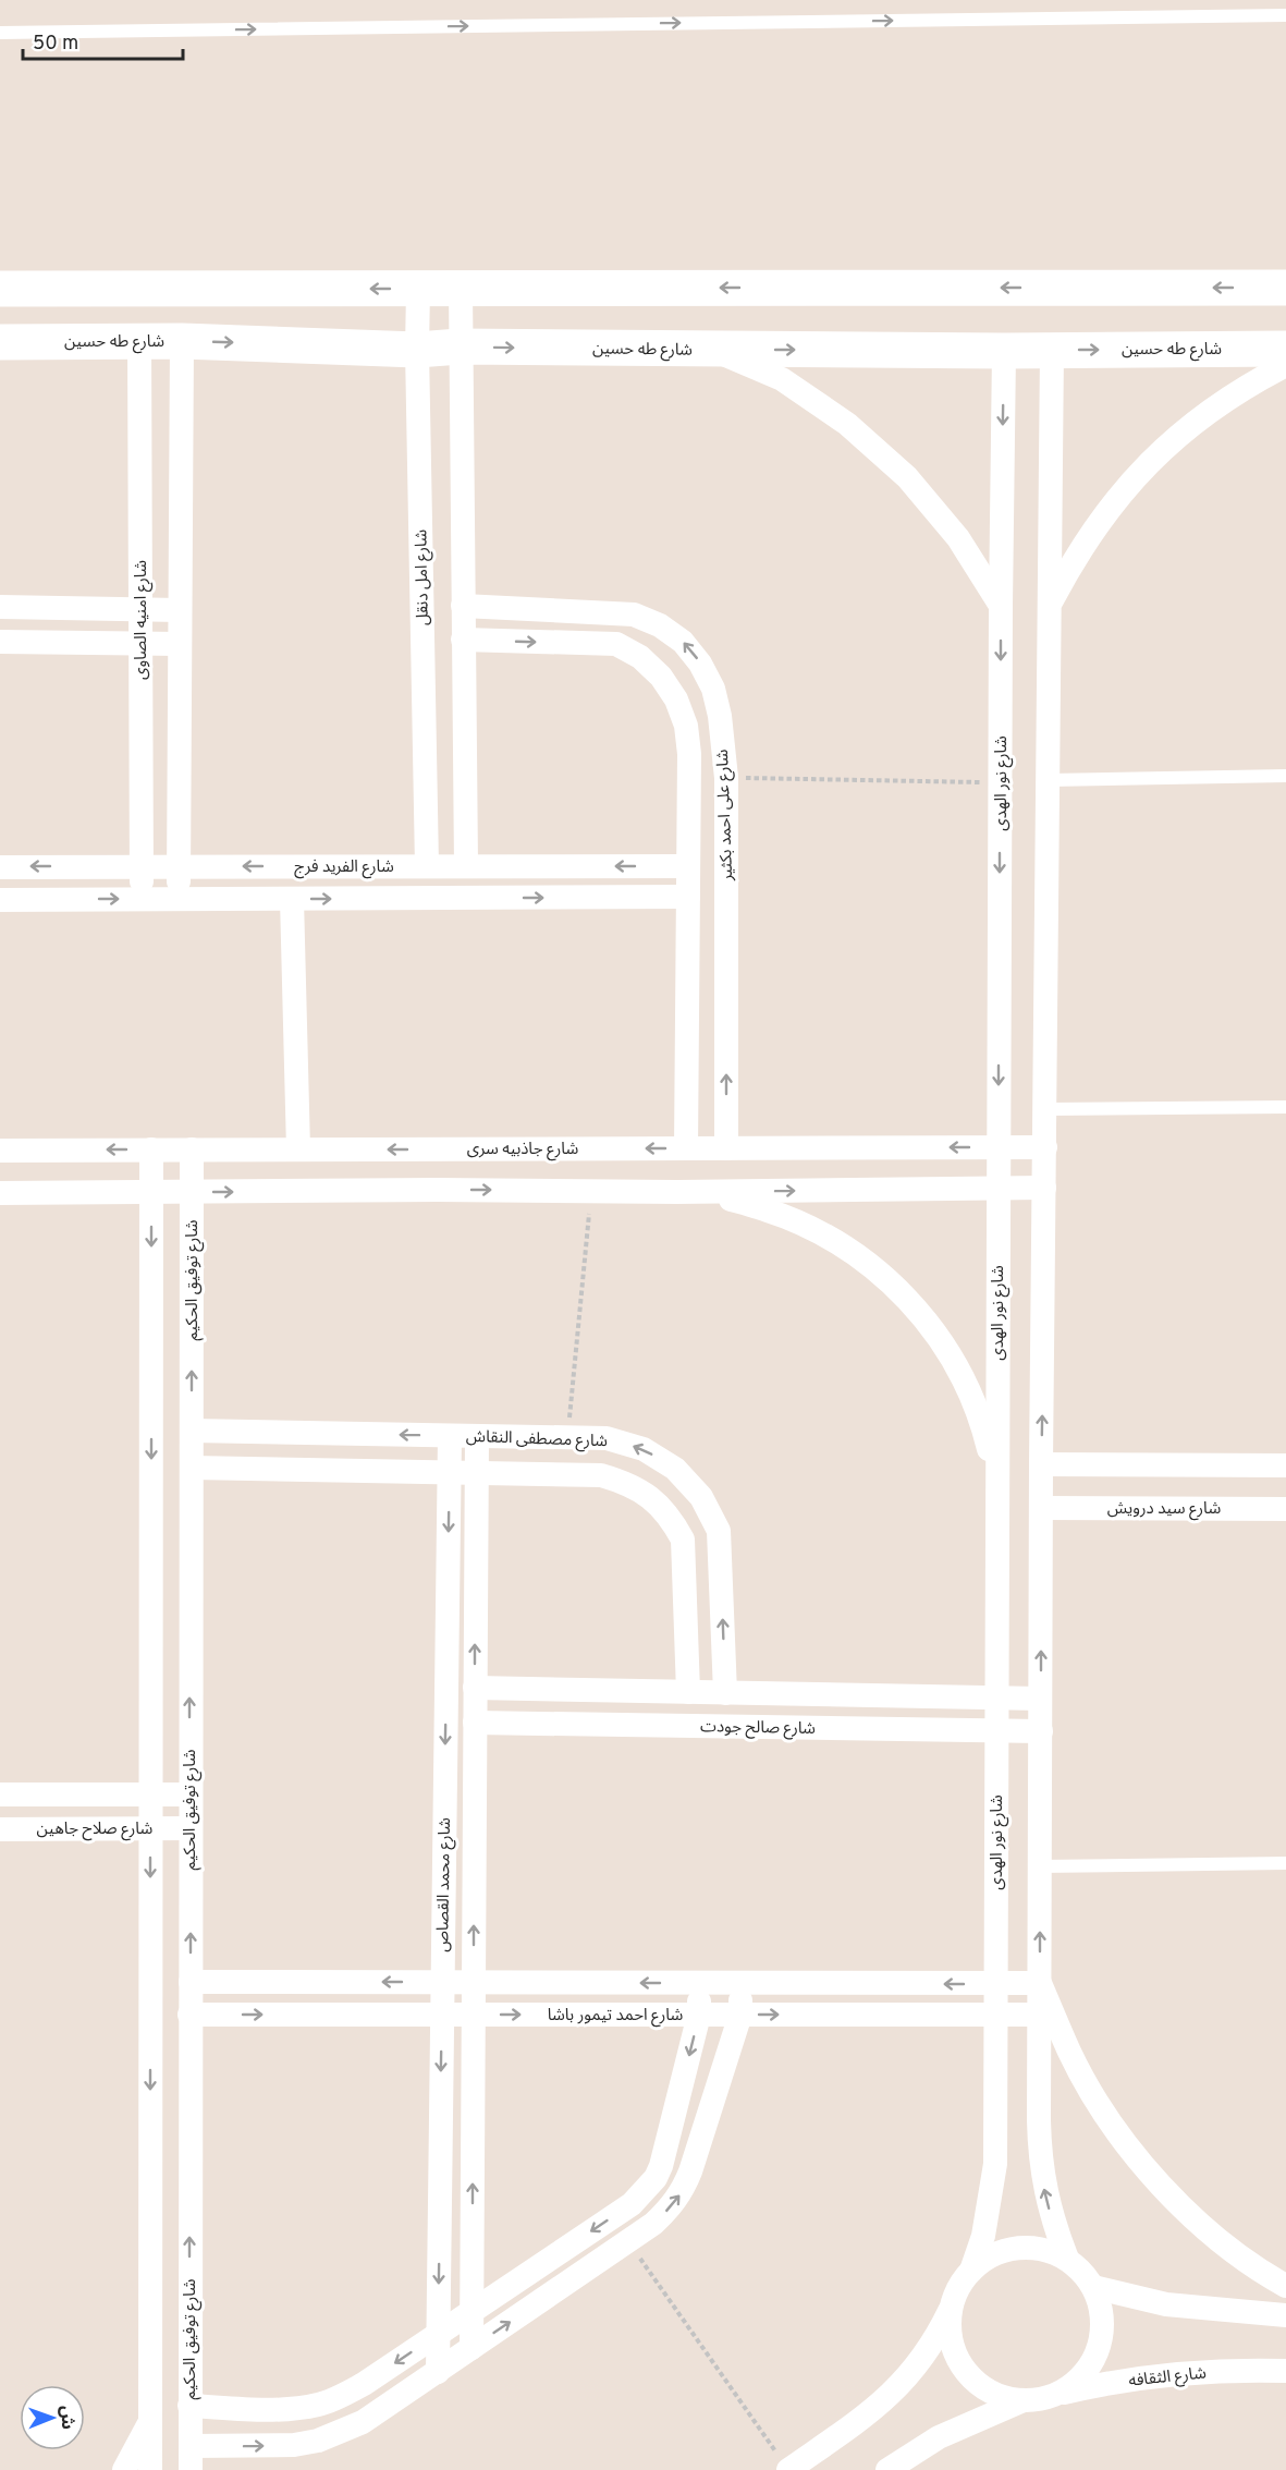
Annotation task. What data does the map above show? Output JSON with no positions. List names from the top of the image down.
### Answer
{
  "streets": {
    "street": [
      "شارع طه حسين",
      "شارع امل دنقل",
      "شارع امنيه الصاوى",
      "شارع نور الهدى",
      "شارع على احمد بكثير",
      "شارع الفريد فرج",
      "شارع جاذبيه سرى",
      "شارع توفيق الحكيم",
      "شارع مصطفى النقاش",
      "شارع سيد درويش",
      "شارع صالح جودت",
      "شارع صلاح جاهين",
      "شارع محمد القصاص",
      "شارع احمد تيمور باشا",
      "شارع الثقافه"
    ]
  },
  "crossings": [
    ["شارع طه حسين", "شارع امل دنقل"],
    ["شارع طه حسين", "شارع امنيه الصاوى"],
    ["شارع طه حسين", "شارع نور الهدى"],
    ["شارع امل دنقل", "شارع الفريد فرج"],
    ["شارع امنيه الصاوى", "شارع الفريد فرج"],
    ["شارع نور الهدى", "شارع جاذبيه سرى"],
    ["شارع نور الهدى", "شارع صالح جودت"],
    ["شارع نور الهدى", "شارع احمد تيمور باشا"],
    ["شارع نور الهدى", "شارع الثقافه"],
    ["شارع على احمد بكثير", "شارع الفريد فرج"],
    ["شارع على احمد بكثير", "شارع جاذبيه سرى"],
    ["شارع جاذبيه سرى", "شارع توفيق الحكيم"],
    ["شارع توفيق الحكيم", "شارع مصطفى النقاش"],
    ["شارع توفيق الحكيم", "شارع صلاح جاهين"],
    ["شارع توفيق الحكيم", "شارع احمد تيمور باشا"],
    ["شارع مصطفى النقاش", "شارع صالح جودت"],
    ["شارع مصطفى النقاش", "شارع محمد القصاص"],
    ["شارع صالح جودت", "شارع محمد القصاص"],
    ["شارع محمد القصاص", "شارع احمد تيمور باشا"]
  ],
  "one_way": ["شارع مصطفى النقاش"],
  "scale_bar": "50 m",
  "north": "right"
}
